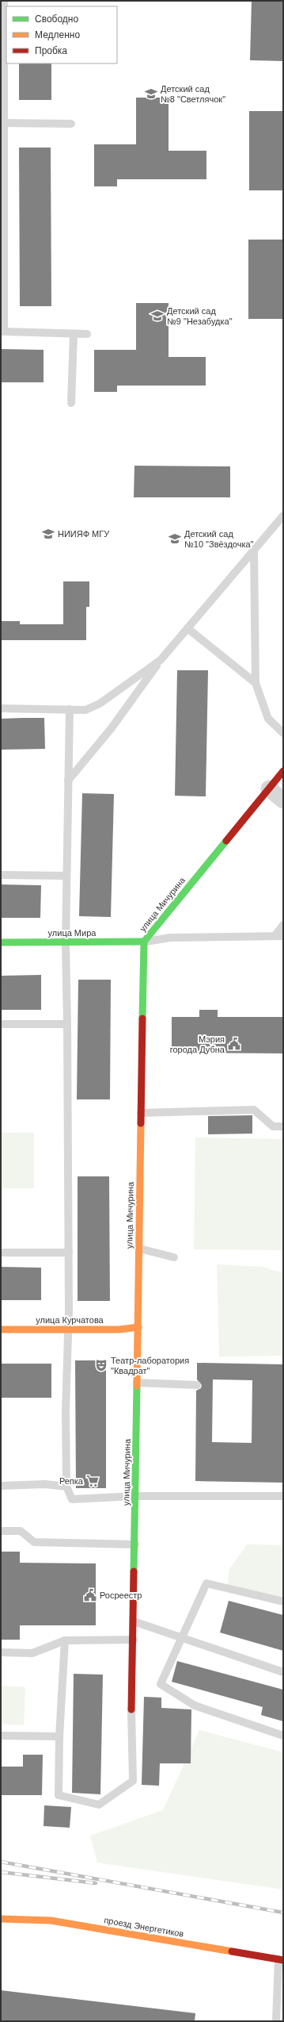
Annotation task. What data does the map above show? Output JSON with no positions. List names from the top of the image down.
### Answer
{
  "streets": {
    "street": [
      "улица Мичурина",
      "улица Мира",
      "улица Курчатова",
      "проезд Энергетиков"
    ]
  },
  "crossings": [
    ["улица Мичурина", "улица Мира"],
    ["улица Мичурина", "улица Курчатова"]
  ],
  "places": {
    "school or university": [
      "Детский сад №8 \"Светлячок\"",
      "Детский сад №9 \"Незабудка\"",
      "НИИЯФ МГУ",
      "Детский сад №10 \"Звёздочка\""
    ],
    "public building": ["Мэрия города Дубна", "Росреестр"],
    "theatre": ["Театр-лаборатория \"Квадрат\""],
    "supermarket": ["Репка"]
  },
  "legend": ["Свободно", "Медленно", "Пробка"]
}
